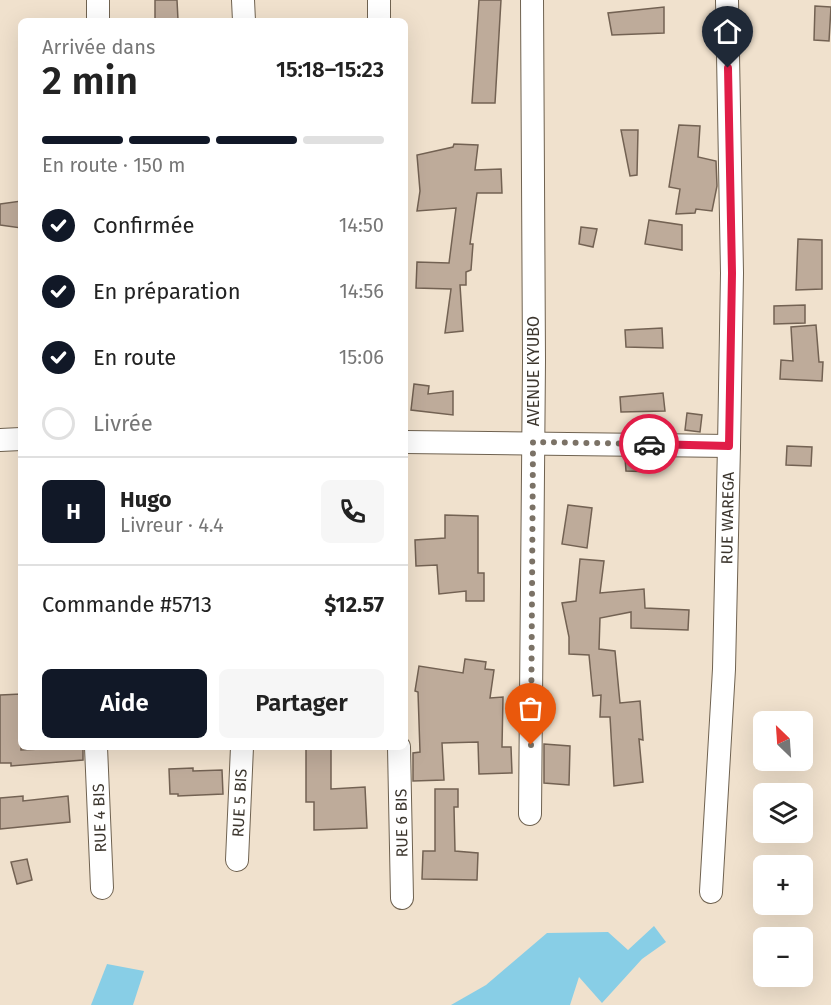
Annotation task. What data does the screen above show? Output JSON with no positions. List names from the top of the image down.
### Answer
{
  "streets": {
    "street": [
      "AVENUE KYUBO",
      "RUE WAREGA",
      "RUE 5 BIS",
      "RUE 4 BIS",
      "RUE 6 BIS"
    ]
  },
  "north": "top left",
  "page": {
    "heading": ["2 min", "Arrivée dans", "15:18–15:23"],
    "panel": [
      "Hugo",
      "Livreur · 4.4",
      "Commande #5713",
      "$12.57"
    ],
    "bar": "En route · 150 m",
    "list": [
      ["Confirmée", "14:50"],
      ["En préparation", "14:56"],
      ["En route", "15:06"],
      "Livrée"
    ],
    "round": "H",
    "buttons": ["Aide", "Partager"],
    "map_buttons": ["+", "−"]
  }
}
